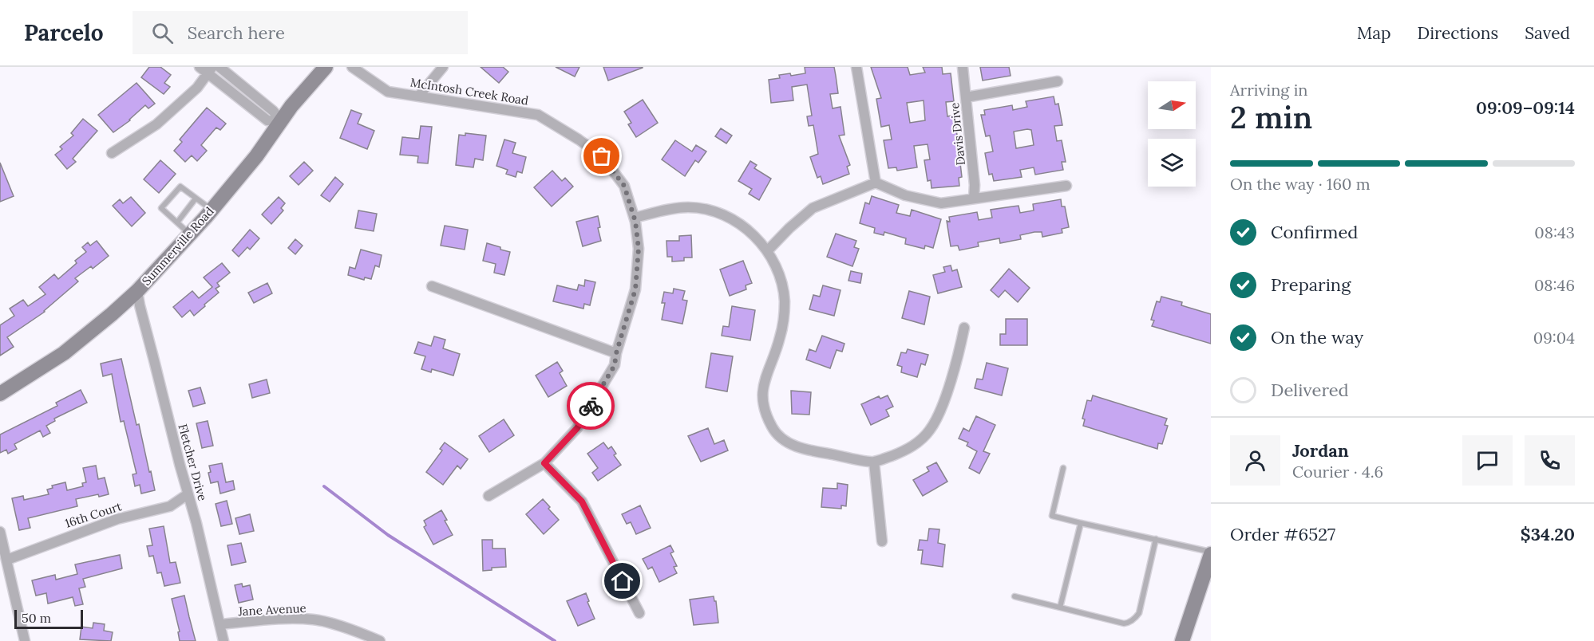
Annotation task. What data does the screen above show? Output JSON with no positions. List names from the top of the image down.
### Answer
{
  "streets": {
    "main road": ["Summerville Road"],
    "street": [
      "McIntosh Creek Road",
      "Davis Drive",
      "Fletcher Drive",
      "16th Court",
      "Jane Avenue"
    ]
  },
  "crossings": [
    ["Summerville Road", "Fletcher Drive"],
    ["Fletcher Drive", "16th Court"],
    ["Fletcher Drive", "Jane Avenue"]
  ],
  "scale_bar": "50 m",
  "north": "right",
  "page": {
    "header": "Parcelo",
    "search": "Search here",
    "nav": ["Map", "Directions", "Saved"],
    "heading": ["2 min", "Arriving in", "09:09–09:14"],
    "panel": [
      "Jordan",
      "Courier · 4.6",
      "Order #6527",
      "$34.20"
    ],
    "bar": "On the way · 160 m",
    "list": [
      ["Confirmed", "08:43"],
      ["Preparing", "08:46"],
      ["On the way", "09:04"],
      "Delivered"
    ],
    "scale": "50 m"
  }
}
